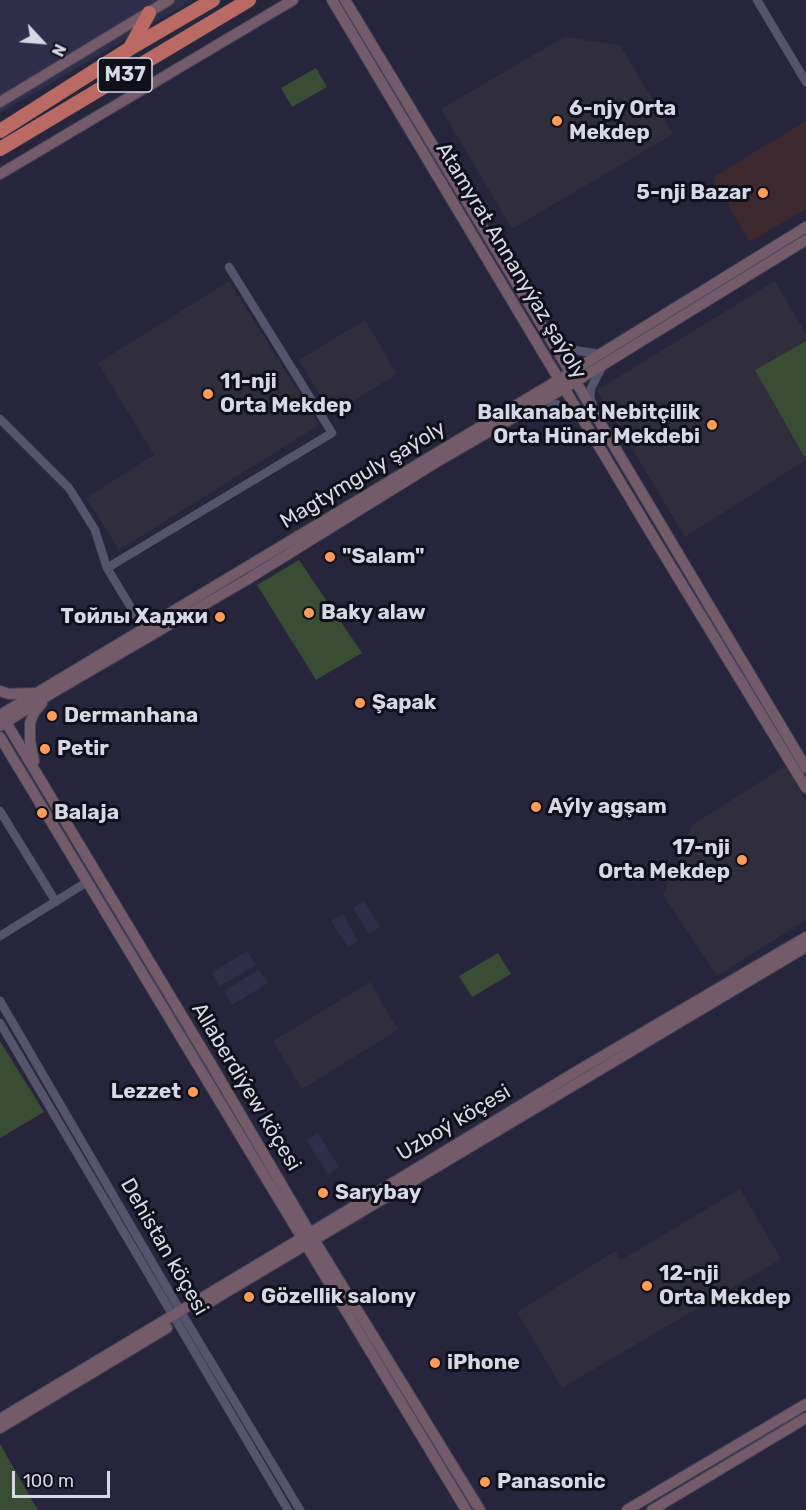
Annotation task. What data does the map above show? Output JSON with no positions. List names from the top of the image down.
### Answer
{
  "streets": {
    "highway": ["M37"],
    "street": [
      "Atamyrat Annanyýaz şaýoly",
      "Magtymguly şaýoly",
      "Allaberdiýew köçesi",
      "Uzboý köçesi",
      "Dehistan köçesi"
    ]
  },
  "crossings": [
    ["Atamyrat Annanyýaz şaýoly", "Magtymguly şaýoly"],
    ["Magtymguly şaýoly", "Allaberdiýew köçesi"],
    ["Allaberdiýew köçesi", "Uzboý köçesi"],
    ["Uzboý köçesi", "Dehistan köçesi"]
  ],
  "places": [
    "6-njy Orta Mekdep",
    "5-nji Bazar",
    "11-nji Orta Mekdep",
    "Balkanabat Nebitçilik Orta Hünar Mekdebi",
    "\"Salam\"",
    "Baky alaw",
    "Тойлы Хаджи",
    "Şapak",
    "Dermanhana",
    "Petir",
    "Aýly agşam",
    "Balaja",
    "17-nji Orta Mekdep",
    "Lezzet",
    "Sarybay",
    "12-nji Orta Mekdep",
    "Gözellik salony",
    "iPhone",
    "Panasonic"
  ],
  "scale_bar": "100 m",
  "north": "bottom right"
}
